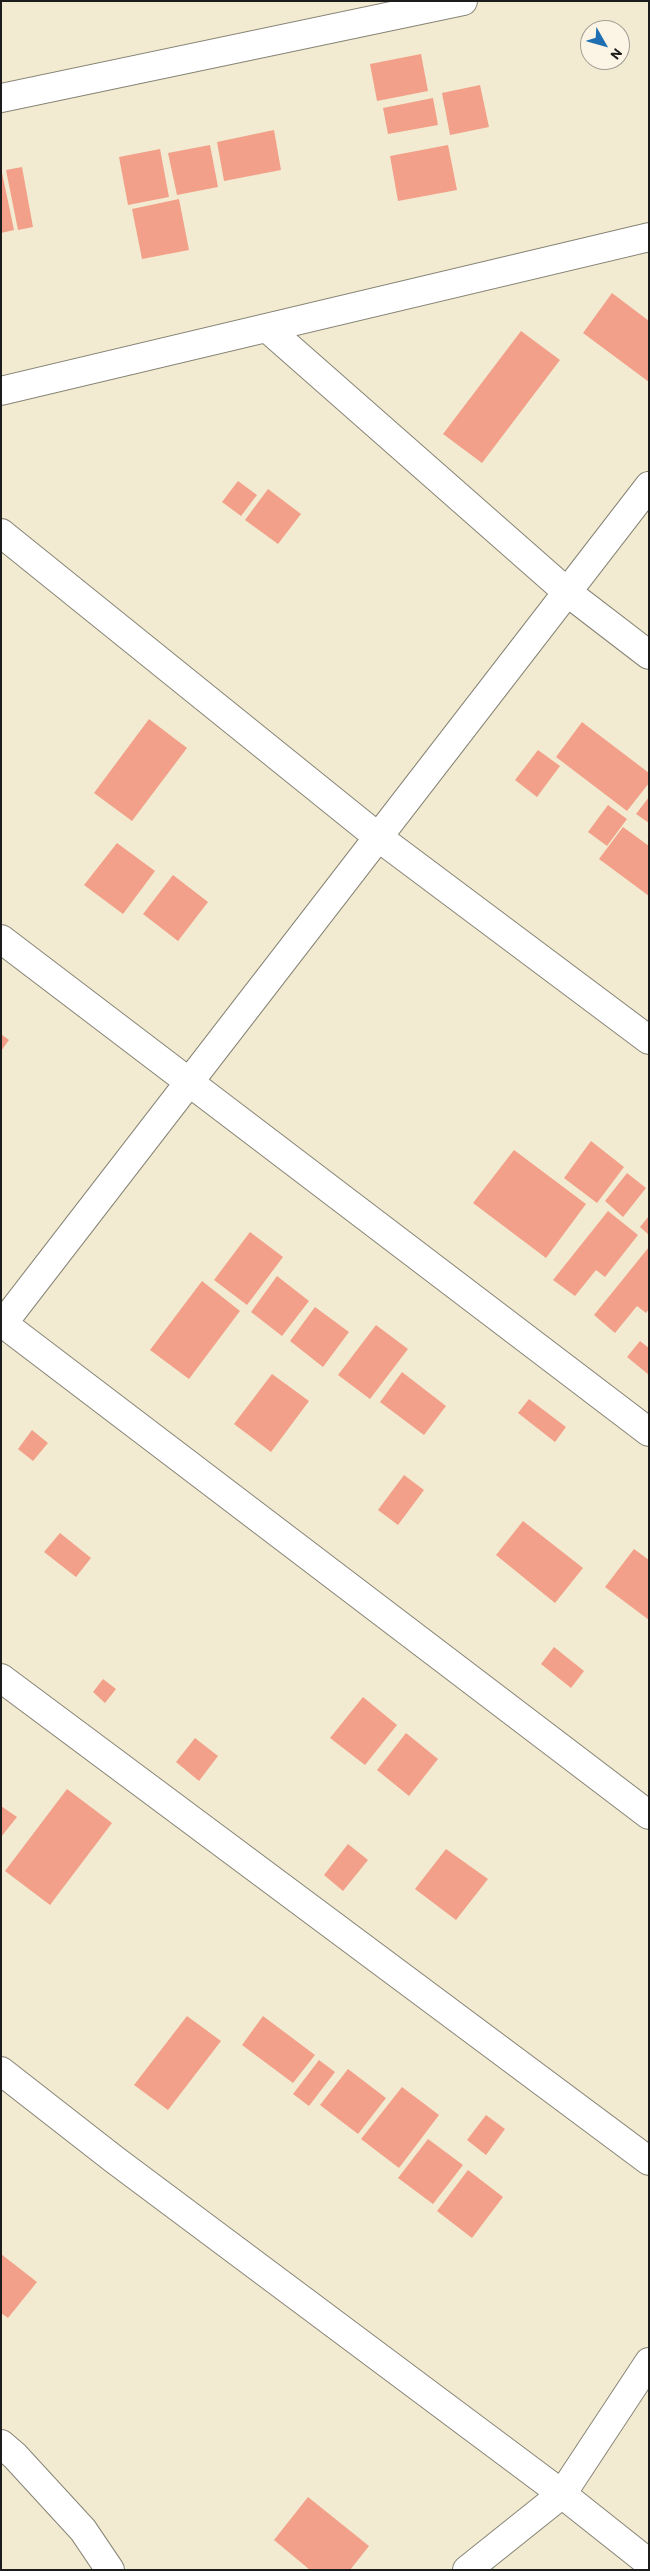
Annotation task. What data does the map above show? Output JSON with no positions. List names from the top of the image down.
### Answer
{
  "north": "bottom right"
}
